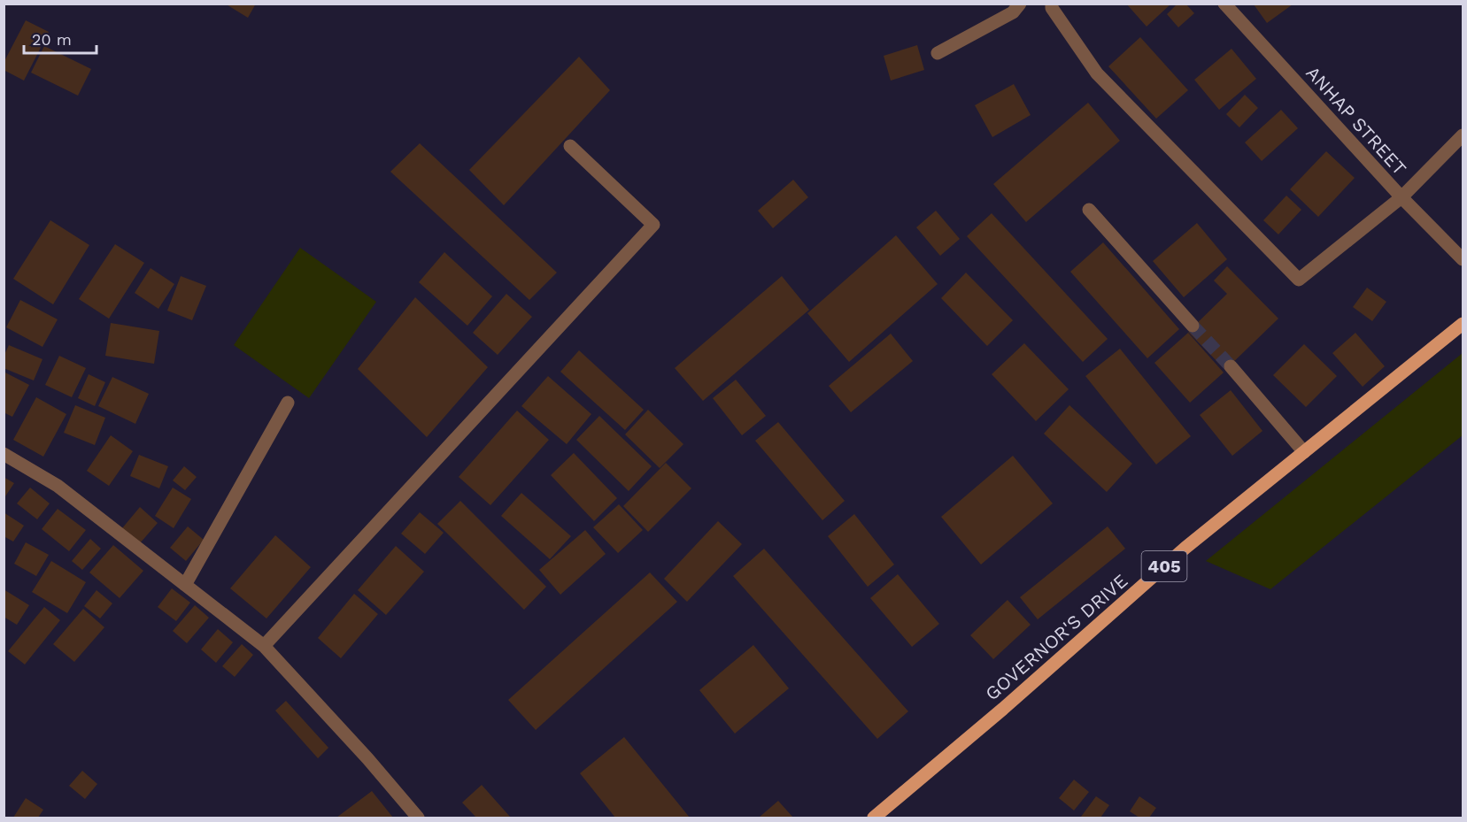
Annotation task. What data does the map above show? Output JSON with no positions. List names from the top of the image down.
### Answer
{
  "streets": {
    "main road": ["405", "GOVERNOR'S DRIVE"],
    "street": ["ANHAP STREET"]
  },
  "scale_bar": "20 m"
}
